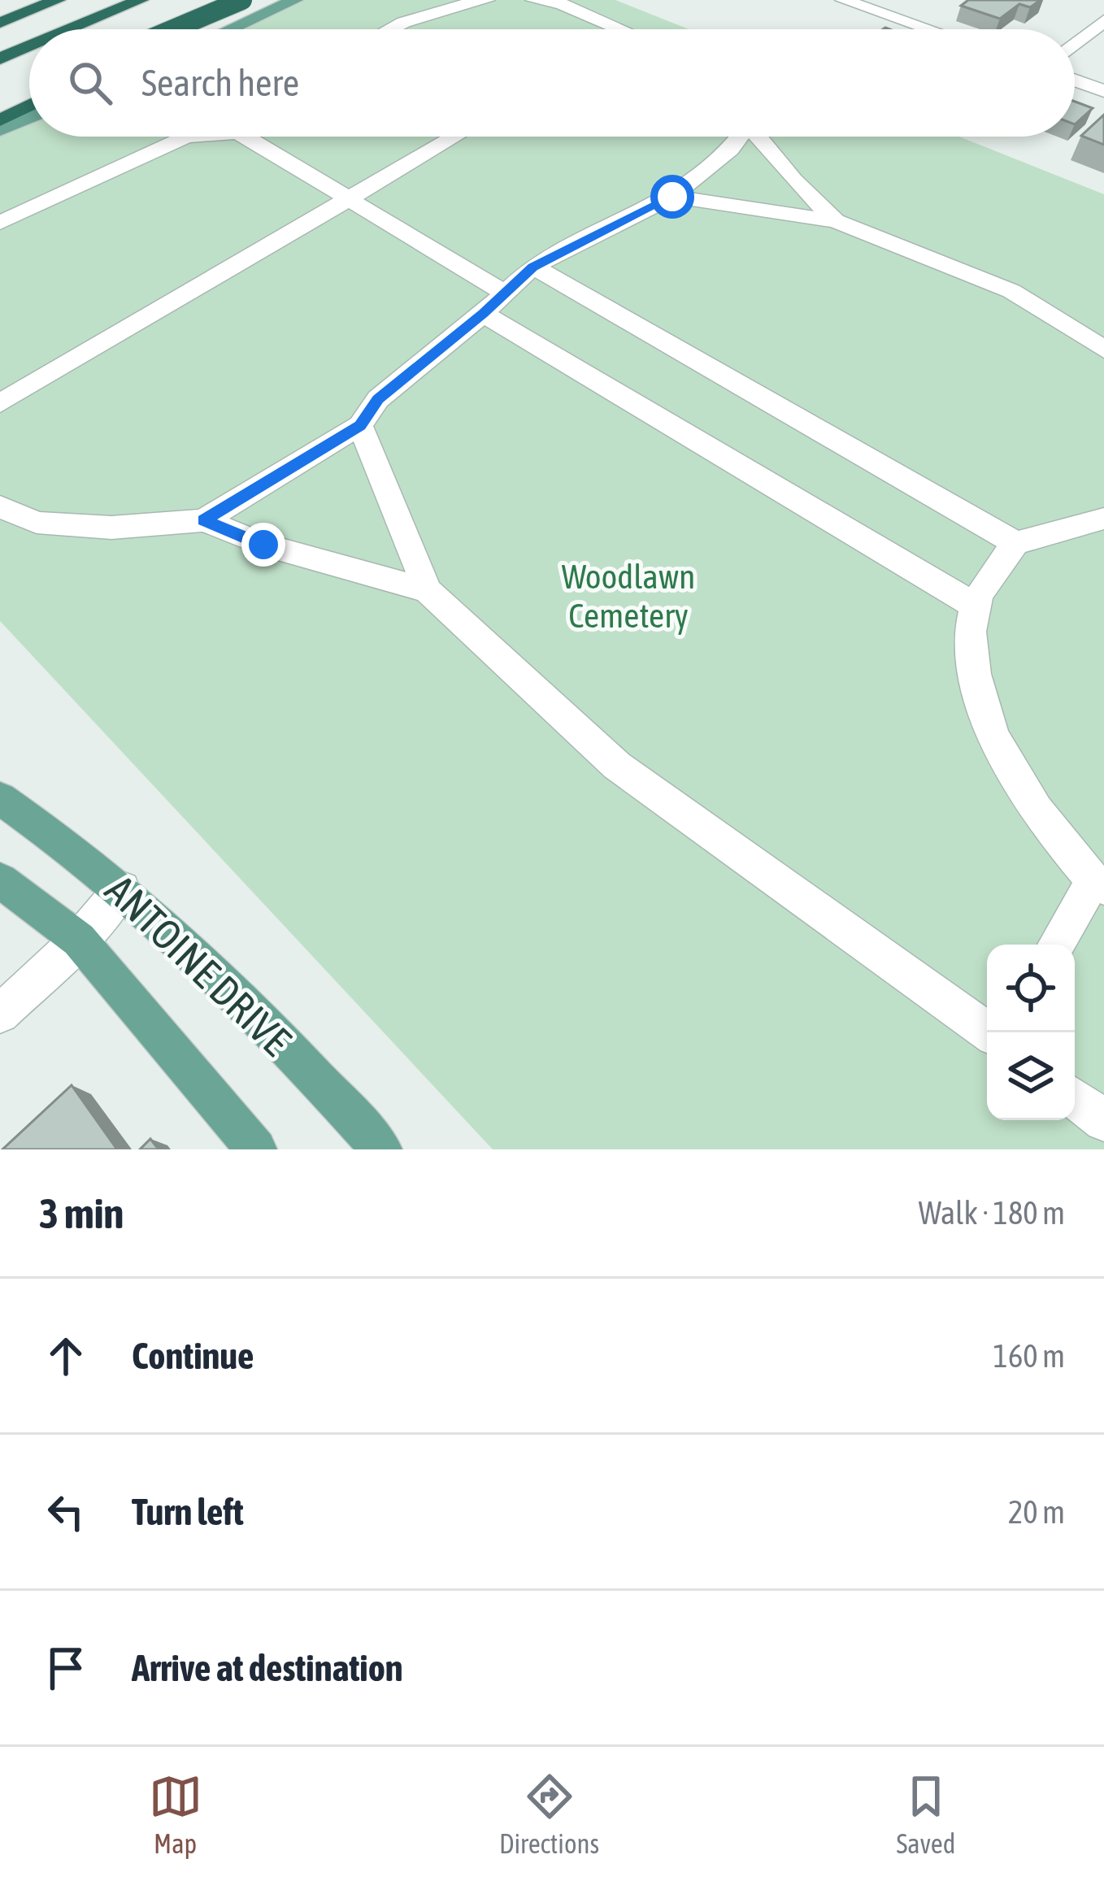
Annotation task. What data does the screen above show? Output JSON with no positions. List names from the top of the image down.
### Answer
{
  "streets": {
    "main road": ["ANTOINE DRIVE"]
  },
  "parks": ["Woodlawn Cemetery"],
  "page": {
    "search": "Search here",
    "heading": ["3 min", "Walk · 180 m"],
    "list": [
      ["Continue", "160 m"],
      ["Turn left", "20 m"],
      "Arrive at destination"
    ],
    "nav": ["Map", "Directions", "Saved"]
  }
}
